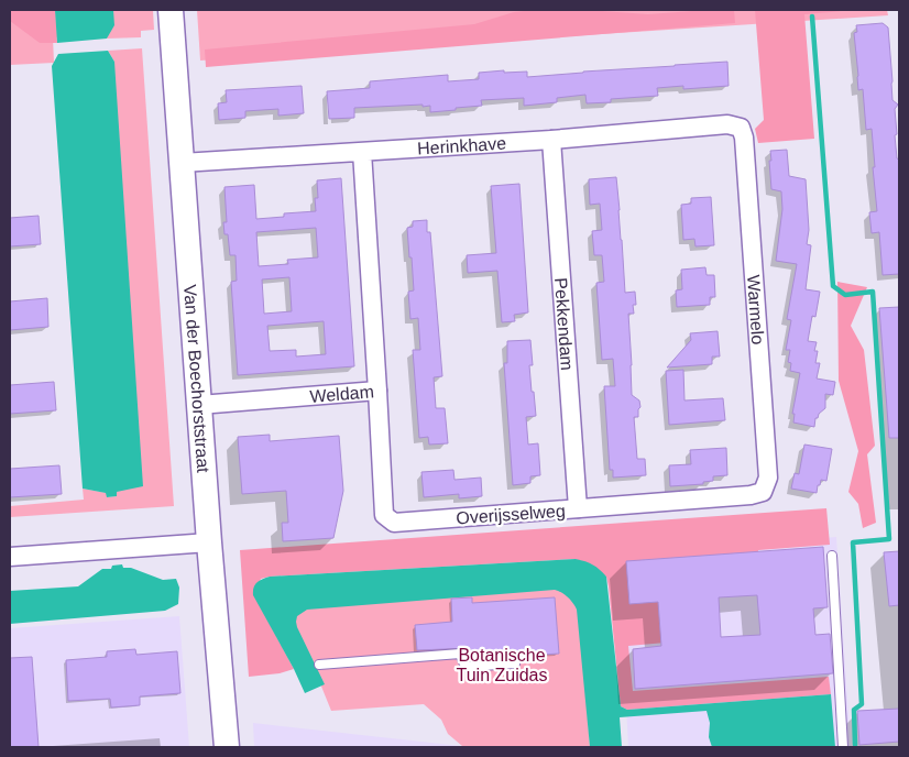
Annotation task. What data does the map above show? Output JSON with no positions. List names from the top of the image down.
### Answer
{
  "streets": {
    "street": [
      "Herinkhave",
      "Warmelo",
      "Pekkendam",
      "Van der Boechorststraat",
      "Weldam",
      "Overijsselweg"
    ]
  },
  "crossings": [
    ["Herinkhave", "Warmelo"],
    ["Herinkhave", "Pekkendam"],
    ["Herinkhave", "Van der Boechorststraat"],
    ["Herinkhave", "Weldam"],
    ["Warmelo", "Overijsselweg"],
    ["Pekkendam", "Overijsselweg"],
    ["Van der Boechorststraat", "Weldam"],
    ["Weldam", "Overijsselweg"]
  ],
  "parks": ["Botanische Tuin Zuidas"]
}
